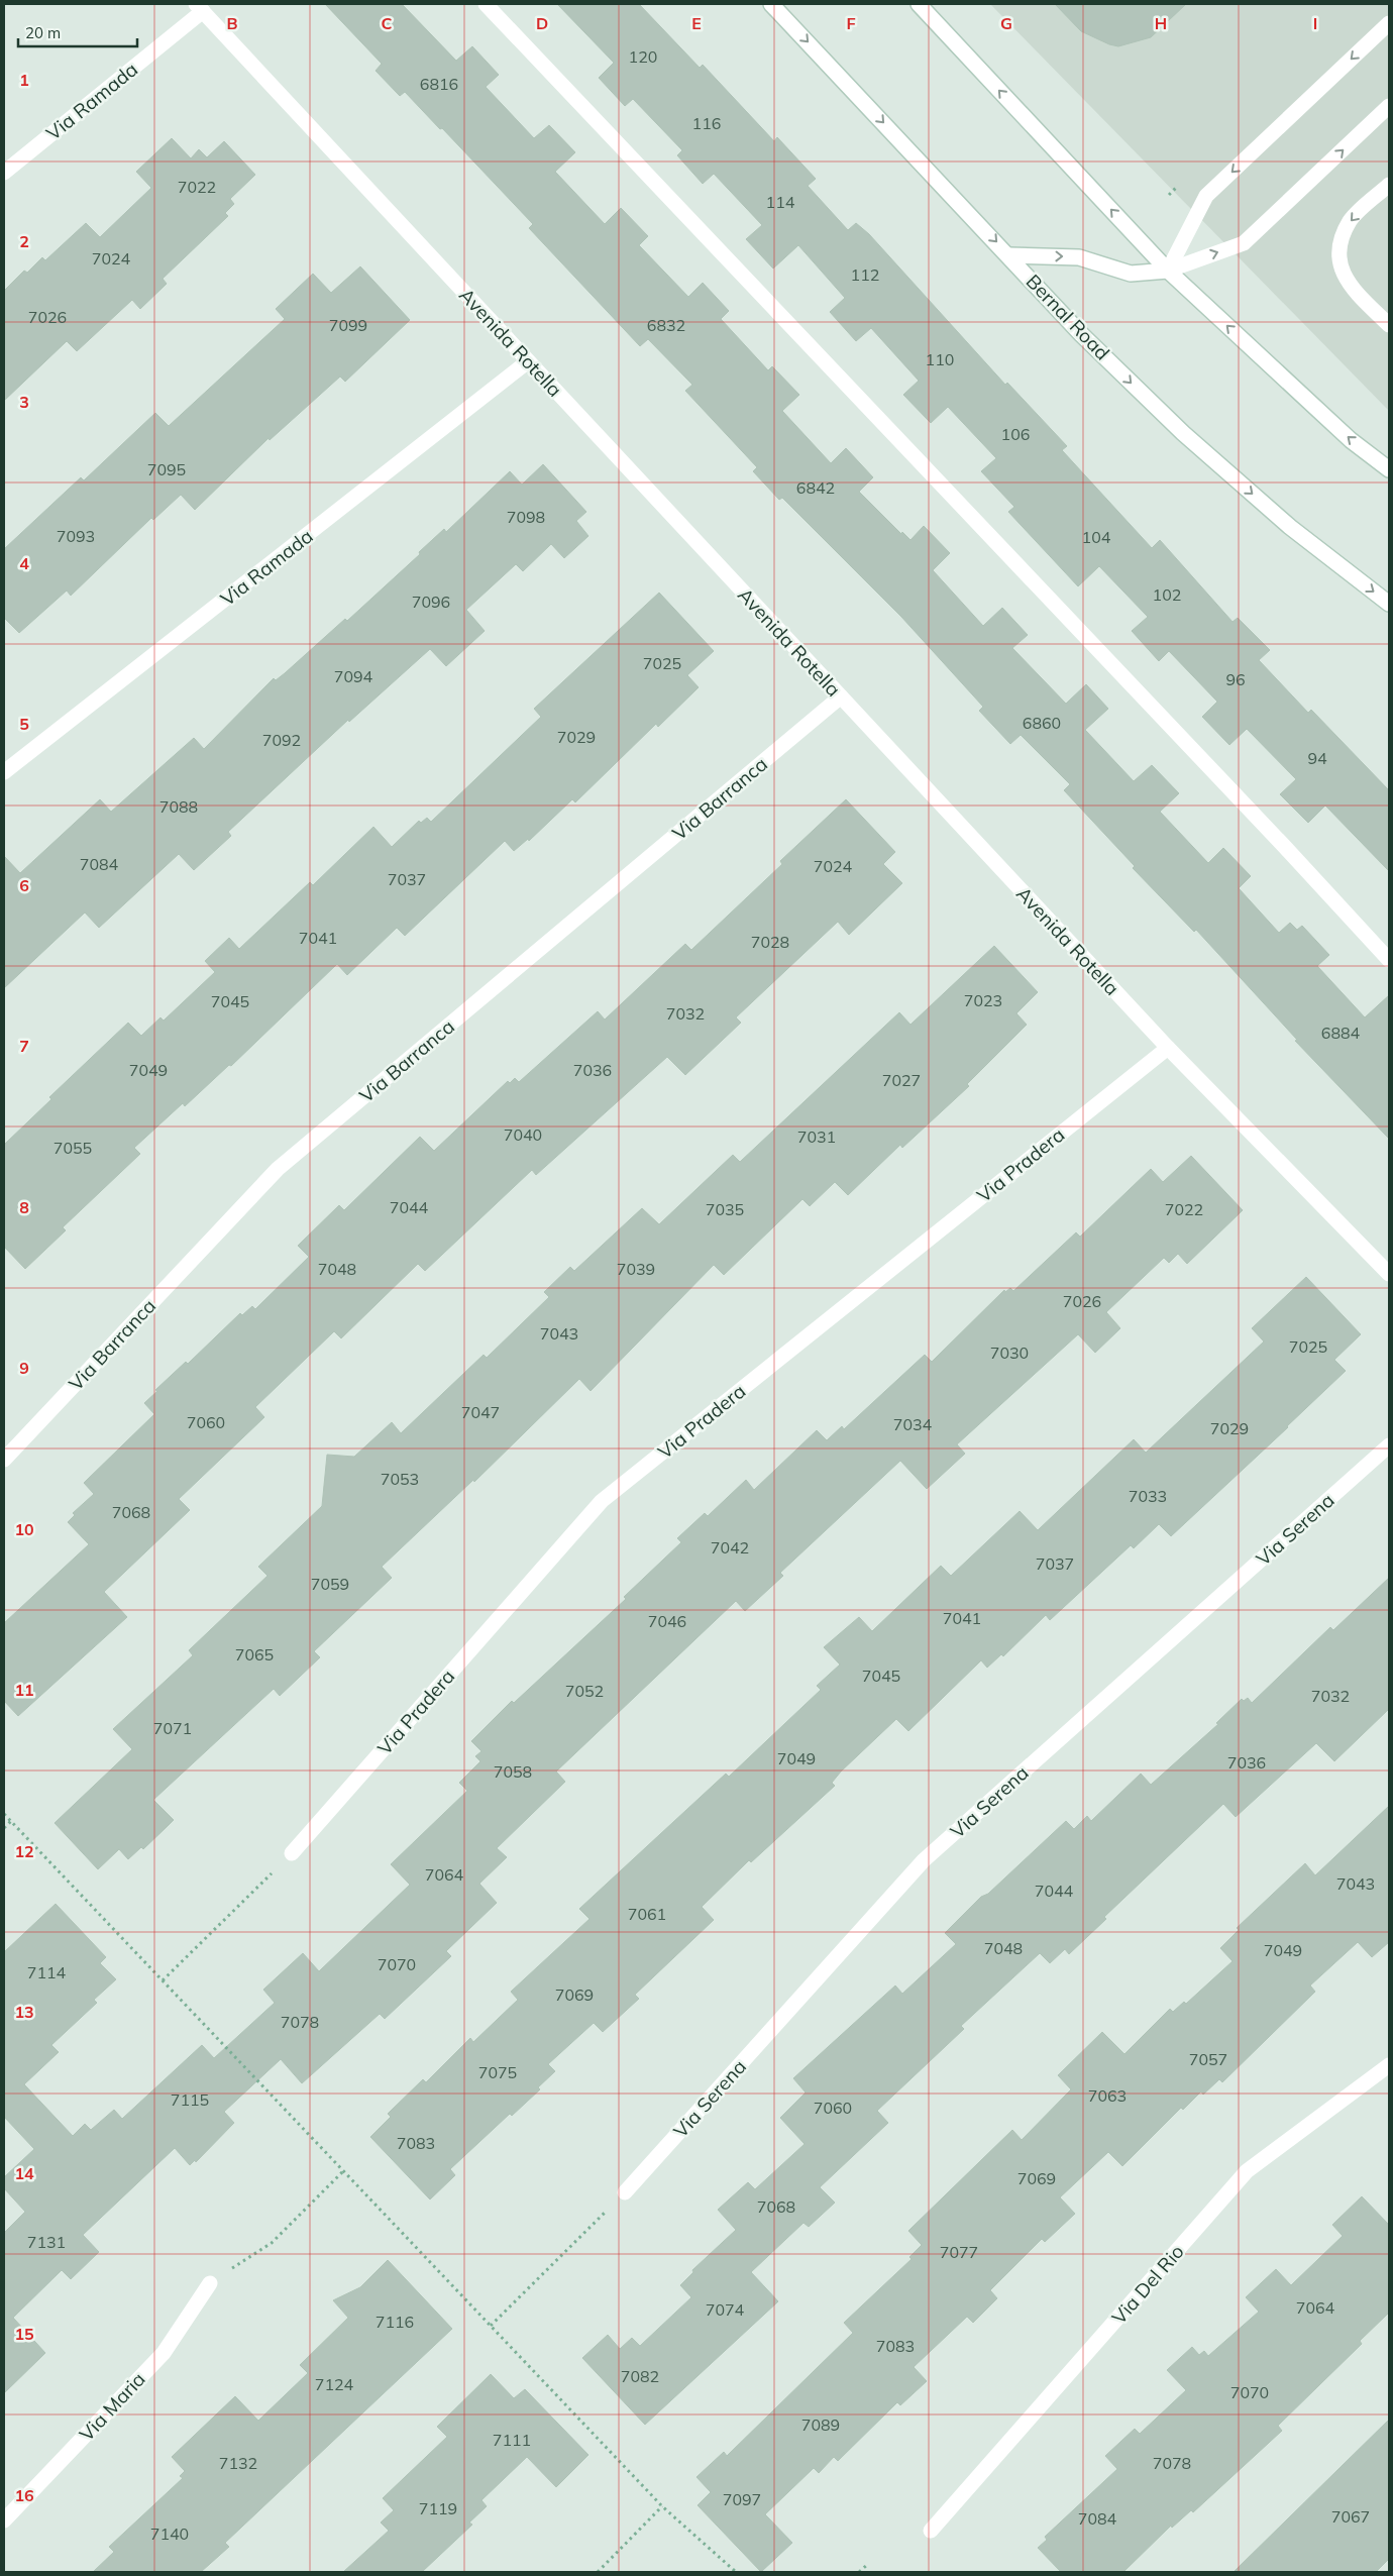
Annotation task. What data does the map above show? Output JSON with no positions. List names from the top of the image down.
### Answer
{
  "streets": {
    "street": [
      "Via Ramada",
      "Bernal Road",
      "Avenida Rotella",
      "Via Barranca",
      "Via Pradera",
      "Via Serena",
      "Via Del Rio",
      "Via Maria"
    ]
  },
  "crossings": [
    ["Via Ramada", "Avenida Rotella"],
    ["Avenida Rotella", "Via Barranca"],
    ["Avenida Rotella", "Via Pradera"]
  ],
  "house_numbers": [
    "120",
    "6816",
    "116",
    "7022",
    "114",
    "7024",
    "112",
    "7026",
    "7099",
    "6832",
    "110",
    "106",
    "7095",
    "6842",
    "7098",
    "7093",
    "104",
    "102",
    "7096",
    "7025",
    "7094",
    "96",
    "6860",
    "7029",
    "7092",
    "94",
    "7088",
    "7084",
    "7024",
    "7037",
    "7041",
    "7028",
    "7023",
    "7045",
    "7032",
    "6884",
    "7049",
    "7036",
    "7027",
    "7040",
    "7031",
    "7055",
    "7044",
    "7035",
    "7022",
    "7048",
    "7039",
    "7026",
    "7043",
    "7025",
    "7030",
    "7047",
    "7060",
    "7034",
    "7029",
    "7053",
    "7033",
    "7068",
    "7042",
    "7037",
    "7059",
    "7041",
    "7046",
    "7065",
    "7045",
    "7052",
    "7032",
    "7071",
    "7049",
    "7036",
    "7058",
    "7064",
    "7043",
    "7044",
    "7061",
    "7048",
    "7049",
    "7070",
    "7114",
    "7069",
    "7078",
    "7057",
    "7075",
    "7063",
    "7115",
    "7060",
    "7083",
    "7069",
    "7068",
    "7131",
    "7077",
    "7064",
    "7074",
    "7116",
    "7083",
    "7082",
    "7124",
    "7070",
    "7089",
    "7111",
    "7132",
    "7078",
    "7097",
    "7119",
    "7067",
    "7084",
    "7140"
  ],
  "scale_bar": "20 m",
  "grid": {
    "columns": [
      "B",
      "C",
      "D",
      "E",
      "F",
      "G",
      "H",
      "I"
    ],
    "rows": [
      "1",
      "2",
      "3",
      "4",
      "5",
      "6",
      "7",
      "8",
      "9",
      "10",
      "11",
      "12",
      "13",
      "14",
      "15",
      "16"
    ]
  }
}
